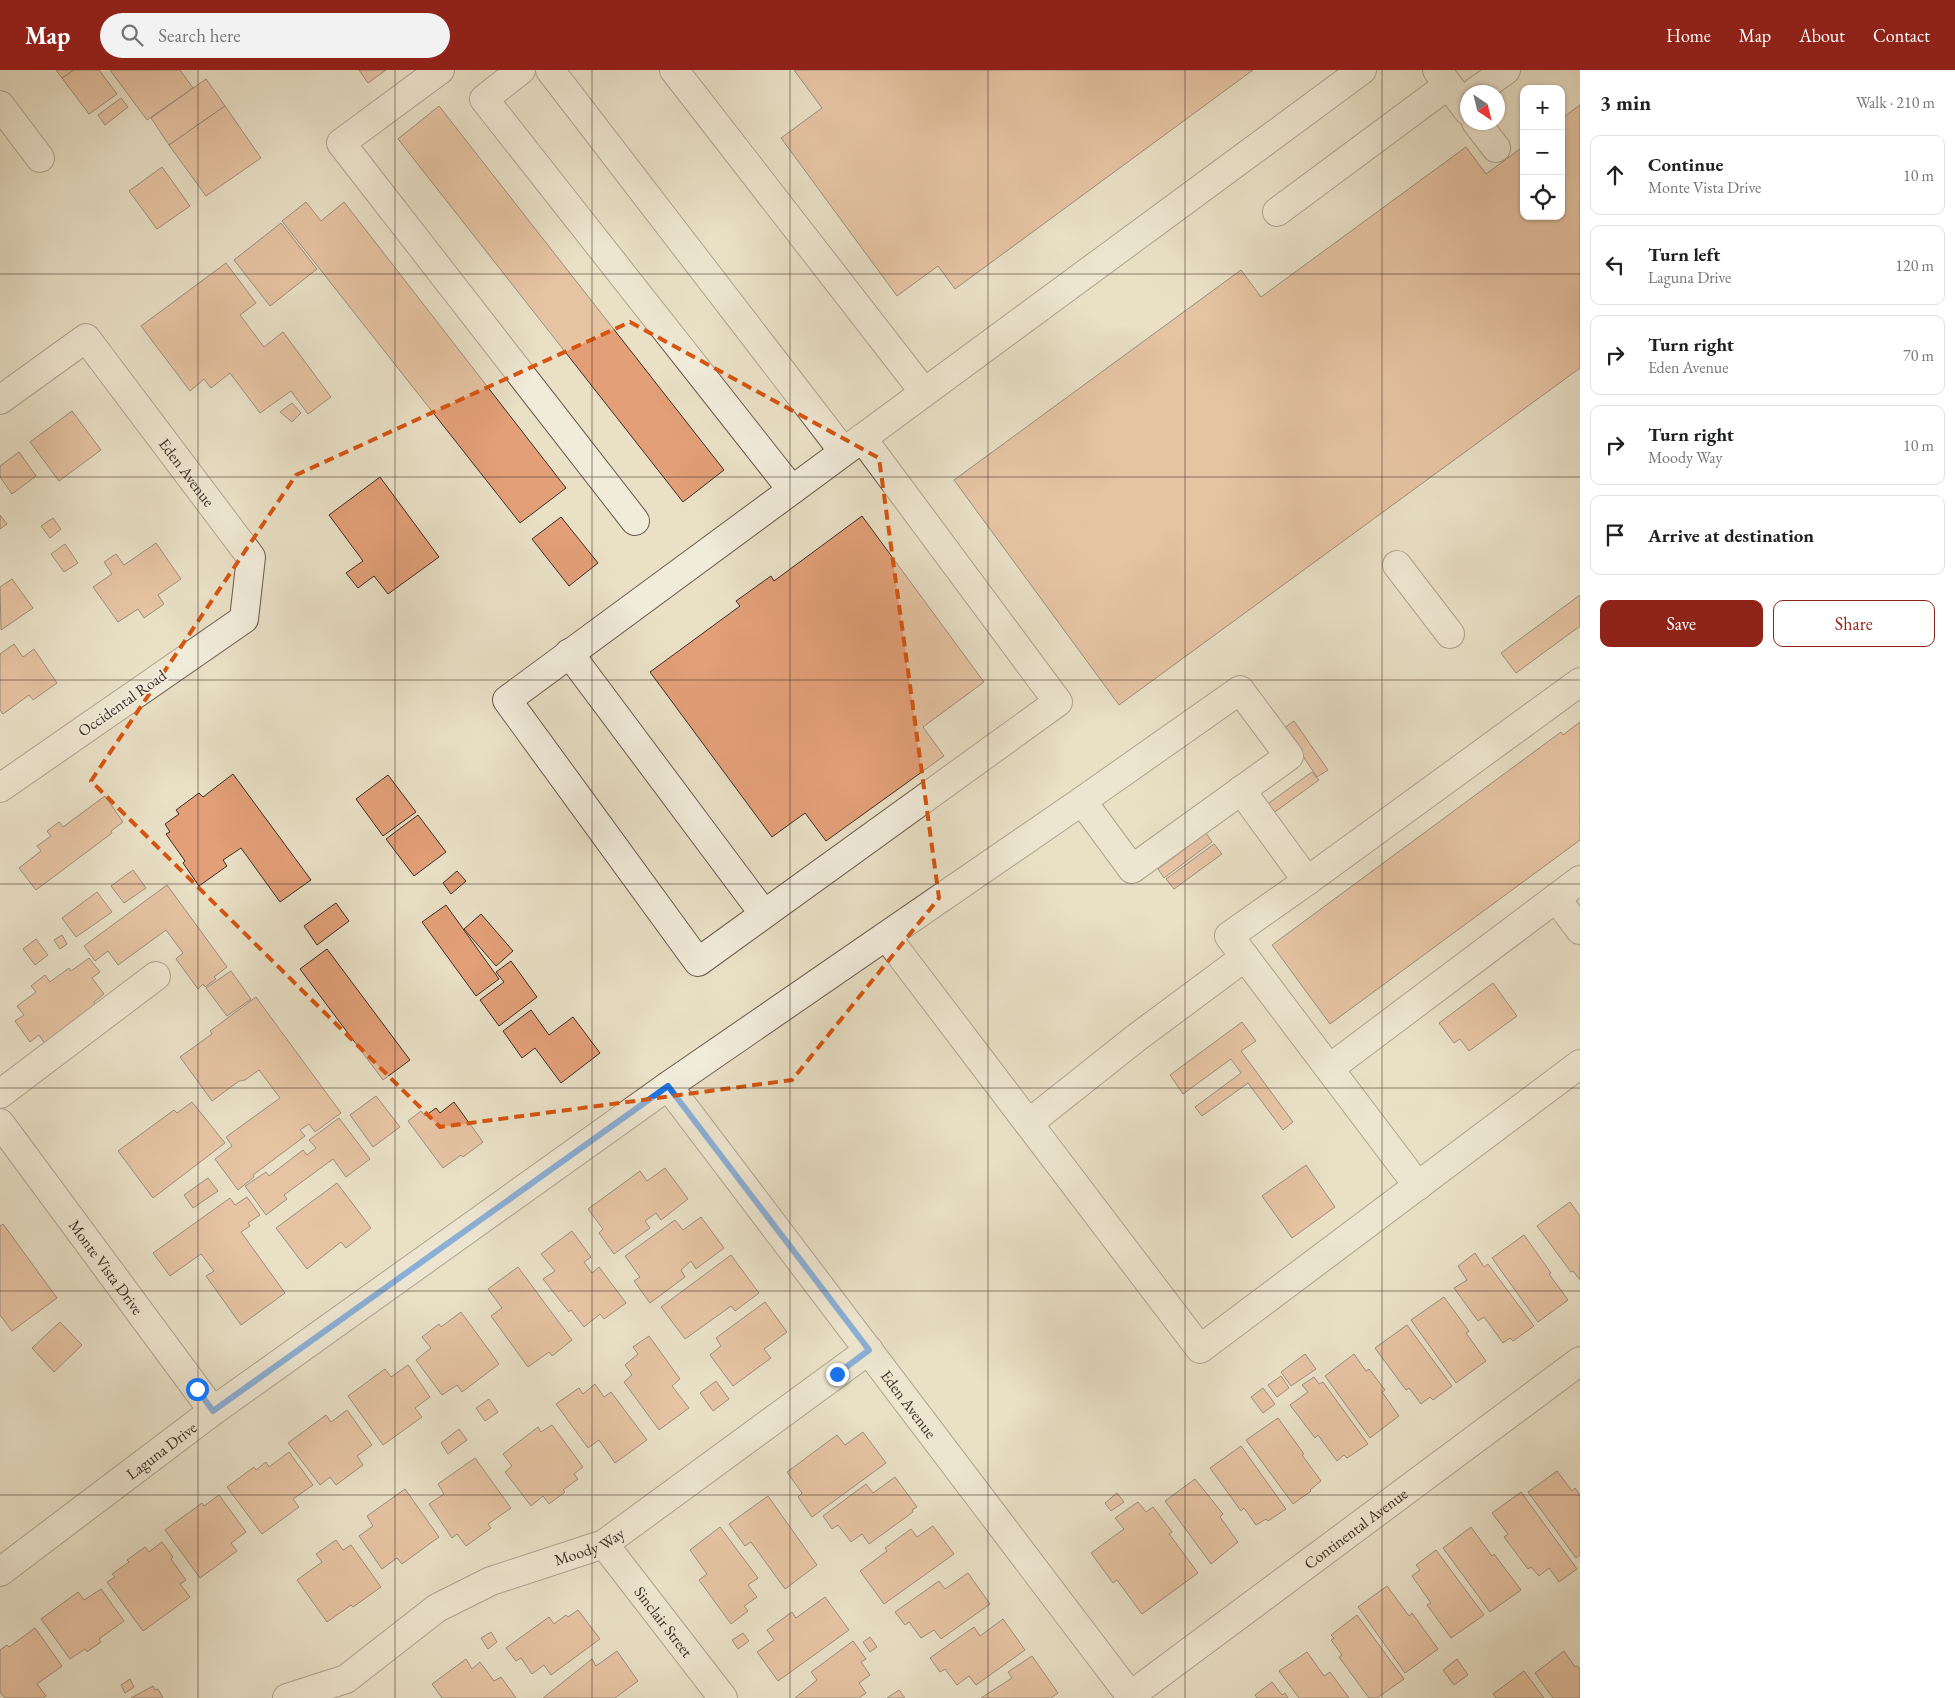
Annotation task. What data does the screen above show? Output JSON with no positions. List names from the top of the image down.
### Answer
{
  "streets": {
    "street": [
      "Eden Avenue",
      "Occidental Road",
      "Monte Vista Drive",
      "Laguna Drive",
      "Continental Avenue",
      "Moody Way",
      "Sinclair Street"
    ]
  },
  "crossings": [
    ["Eden Avenue", "Occidental Road"],
    ["Eden Avenue", "Laguna Drive"],
    ["Eden Avenue", "Continental Avenue"],
    ["Eden Avenue", "Moody Way"],
    ["Monte Vista Drive", "Laguna Drive"],
    ["Moody Way", "Sinclair Street"]
  ],
  "north": "bottom right",
  "page": {
    "header": "Map",
    "search": "Search here",
    "nav": [
      "Home",
      "Map",
      "About",
      "Contact"
    ],
    "heading": ["3 min", "Walk · 210 m"],
    "map_buttons": ["+", "−"],
    "list": [
      ["Continue", "Monte Vista Drive", "10 m"],
      ["Turn left", "Laguna Drive", "120 m"],
      ["Turn right", "Eden Avenue", "70 m"],
      ["Turn right", "Moody Way", "10 m"],
      "Arrive at destination"
    ],
    "buttons": ["Save", "Share"]
  }
}
